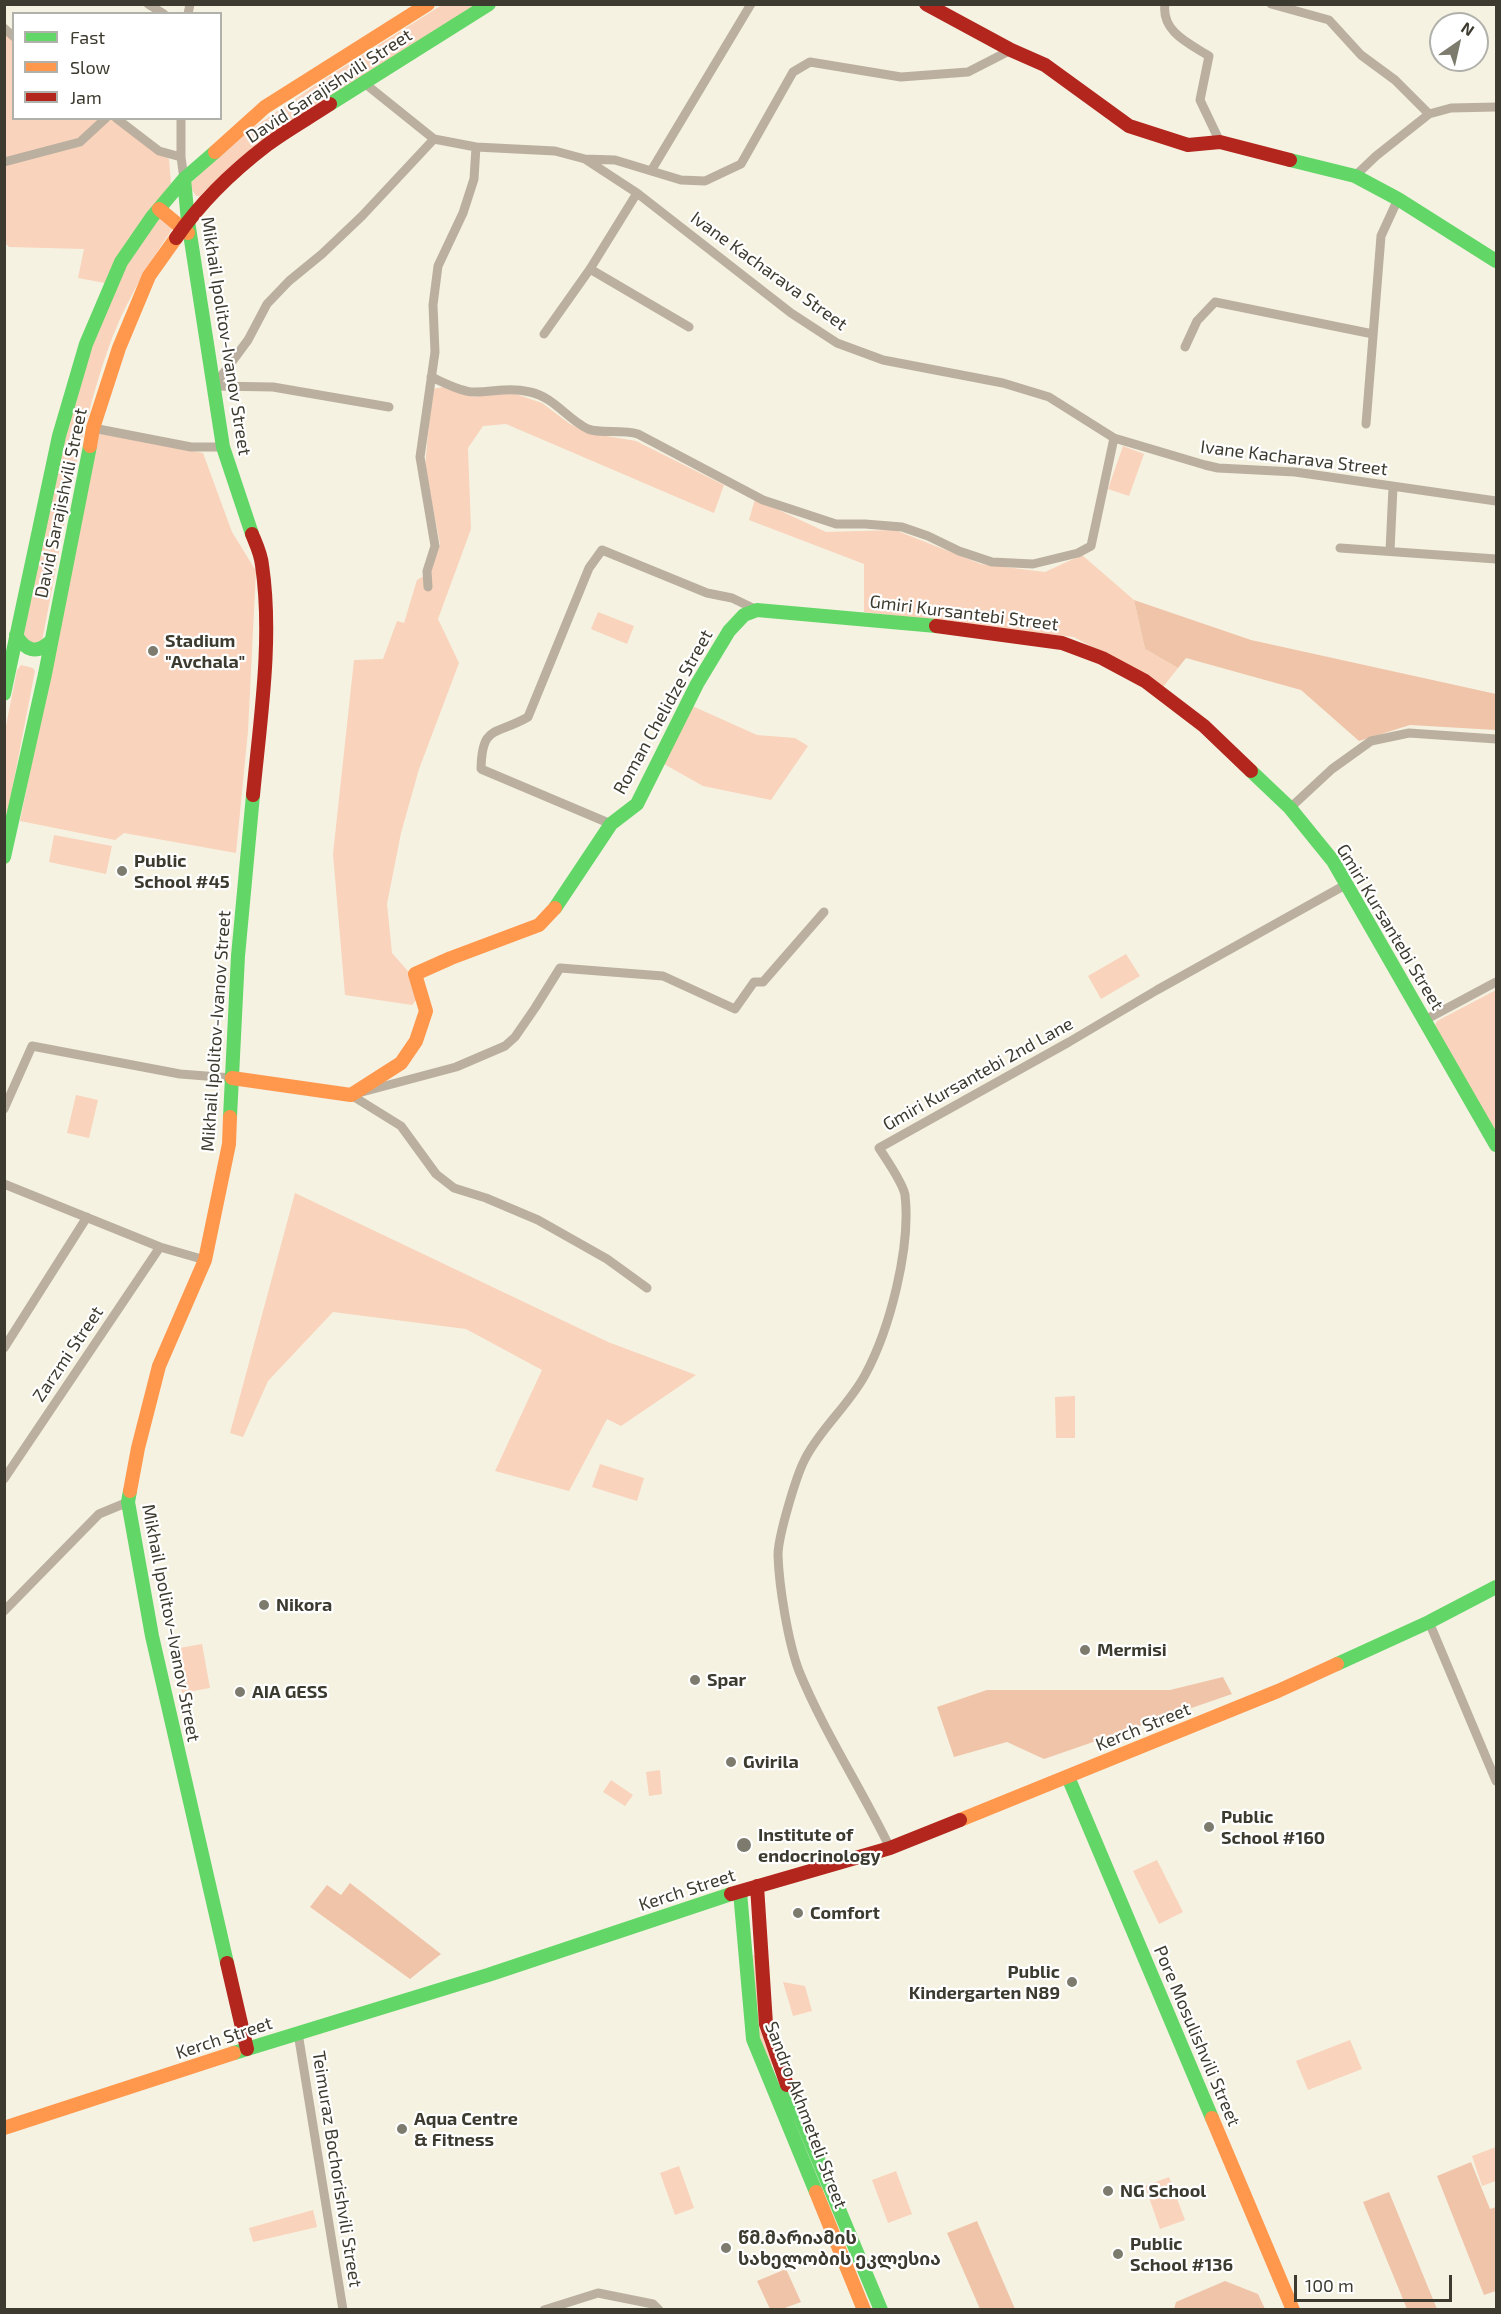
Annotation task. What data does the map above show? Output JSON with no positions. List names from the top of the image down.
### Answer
{
  "streets": {
    "street": [
      "David Sarajishvili Street",
      "Ivane Kacharava Street",
      "Mikhail Ipolitov-Ivanov Street",
      "Gmiri Kursantebi Street",
      "Roman Chelidze Street",
      "Gmiri Kursantebi 2nd Lane",
      "Zarzmi Street",
      "Kerch Street",
      "Pore Mosulishvili Street",
      "Sandro Akhmeteli Street",
      "Teimuraz Bochorishvili Street"
    ]
  },
  "crossings": [
    ["David Sarajishvili Street", "Ivane Kacharava Street"],
    ["David Sarajishvili Street", "Mikhail Ipolitov-Ivanov Street"],
    ["Mikhail Ipolitov-Ivanov Street", "Kerch Street"],
    ["Gmiri Kursantebi Street", "Roman Chelidze Street"],
    ["Gmiri Kursantebi Street", "Gmiri Kursantebi 2nd Lane"],
    ["Gmiri Kursantebi 2nd Lane", "Kerch Street"],
    ["Kerch Street", "Pore Mosulishvili Street"],
    ["Kerch Street", "Sandro Akhmeteli Street"],
    ["Kerch Street", "Teimuraz Bochorishvili Street"]
  ],
  "places": [
    "Stadium \"Avchala\"",
    "Public School #45",
    "Nikora",
    "Mermisi",
    "Spar",
    "AIA GESS",
    "Gvirila",
    "Public School #160",
    "Institute of endocrinology",
    "Comfort",
    "Public Kindergarten N89",
    "Aqua Centre & Fitness",
    "NG School",
    "წმ.მარიამის სახელობის ეკლესია",
    "Public School #136"
  ],
  "legend": ["Fast", "Slow", "Jam"],
  "scale_bar": "100 m",
  "north": "top right"
}
